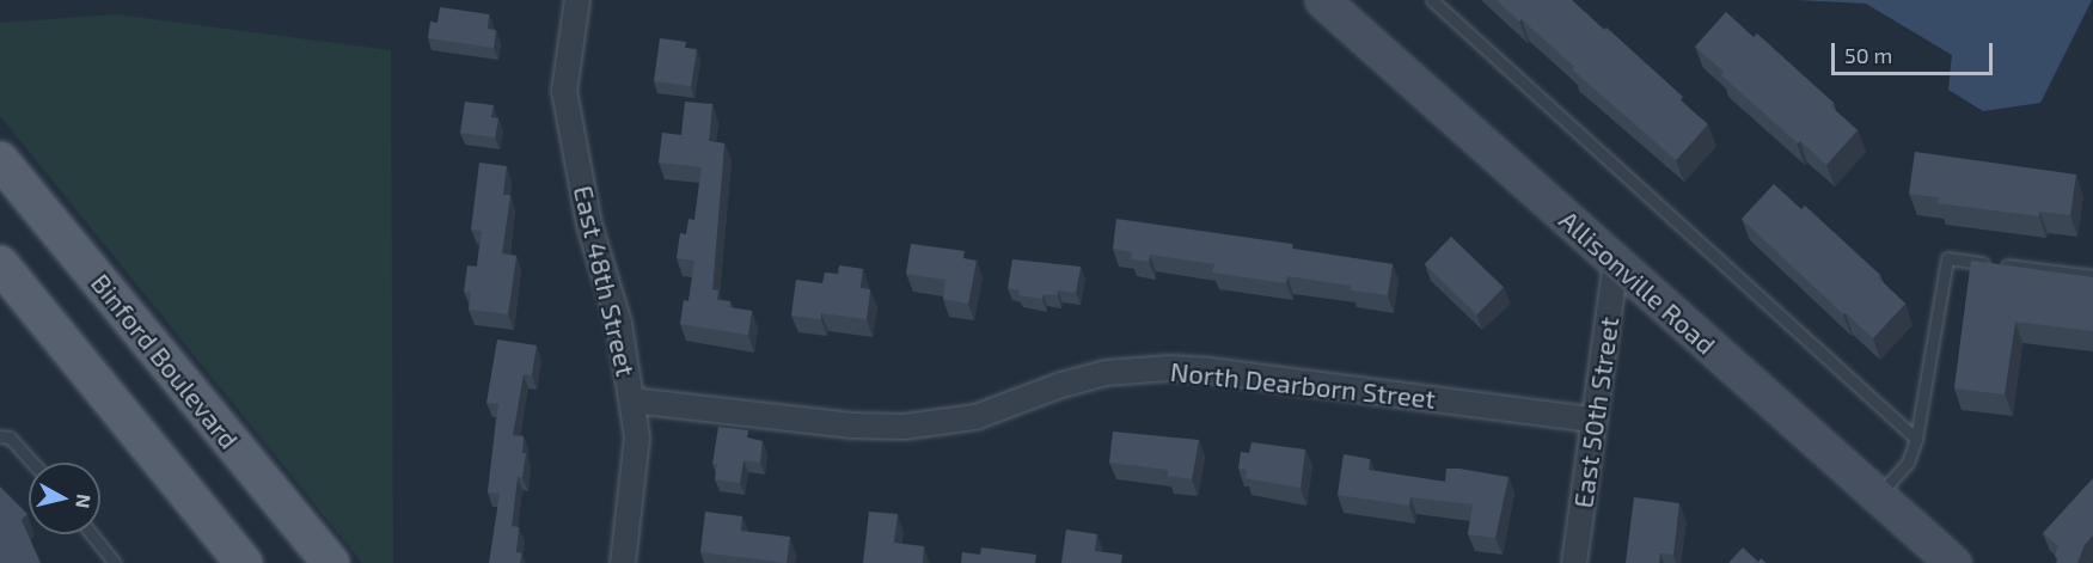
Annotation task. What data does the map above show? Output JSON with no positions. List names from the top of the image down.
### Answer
{
  "streets": {
    "main road": ["Allisonville Road", "Binford Boulevard"],
    "street": ["East 48th Street", "North Dearborn Street", "East 50th Street"]
  },
  "crossings": [
    ["East 48th Street", "North Dearborn Street"],
    ["Allisonville Road", "East 50th Street"],
    ["North Dearborn Street", "East 50th Street"]
  ],
  "scale_bar": "50 m",
  "north": "right"
}
